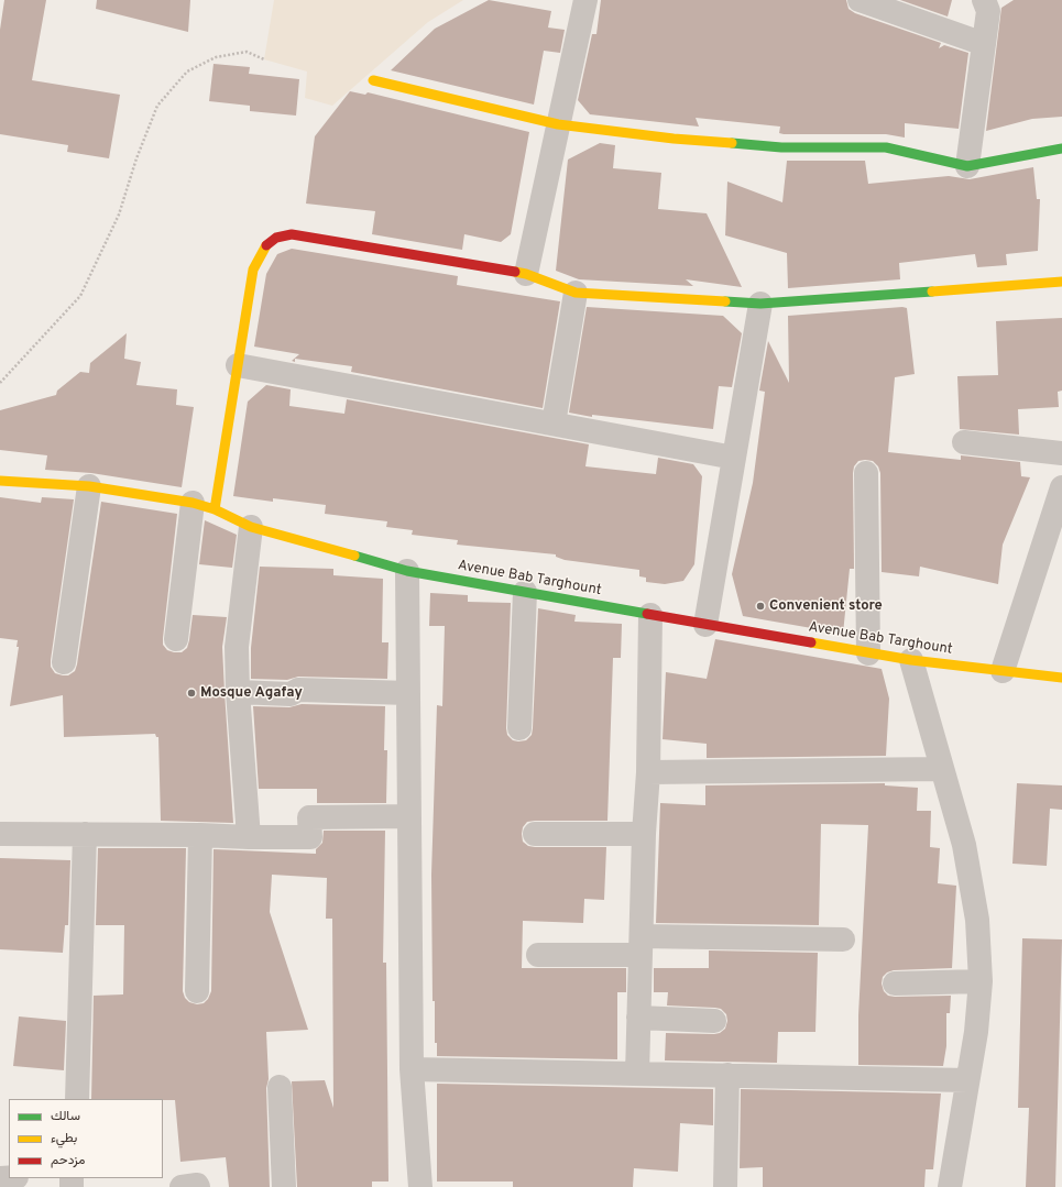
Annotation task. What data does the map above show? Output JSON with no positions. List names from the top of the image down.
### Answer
{
  "streets": {
    "street": ["Avenue Bab Targhount"]
  },
  "places": ["Convenient store", "Mosque Agafay"],
  "legend": ["سالك", "بطيء", "مزدحم"]
}
